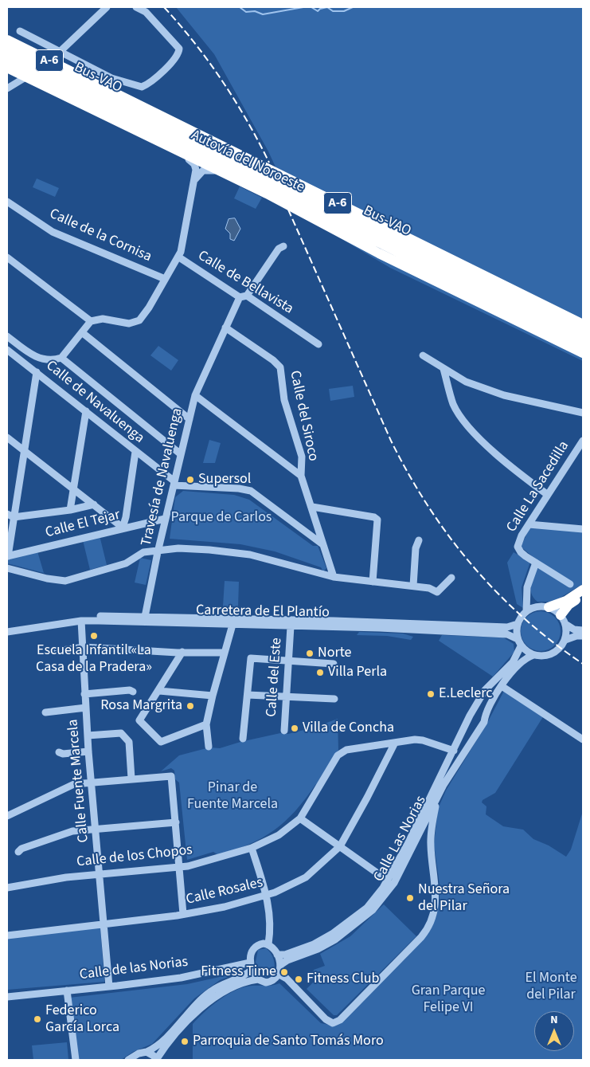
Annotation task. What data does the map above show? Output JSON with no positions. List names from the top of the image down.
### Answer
{
  "streets": {
    "highway": ["A-6", "Bus-VAO", "Autovía del Noroeste"],
    "street": [
      "Calle de la Cornisa",
      "Calle de Bellavista",
      "Calle de Navaluenga",
      "Calle del Siroco",
      "Travesía de Navaluenga",
      "Calle La Sacedilla",
      "Calle El Tejar",
      "Carretera de El Plantío",
      "Calle del Este",
      "Calle Fuente Marcela",
      "Calle Las Norias",
      "Calle de los Chopos",
      "Calle Rosales",
      "Calle de las Norias"
    ]
  },
  "crossings": [
    ["Calle de Bellavista", "Travesía de Navaluenga"],
    ["Calle de Navaluenga", "Travesía de Navaluenga"],
    ["Calle del Siroco", "Travesía de Navaluenga"],
    ["Travesía de Navaluenga", "Calle El Tejar"],
    ["Travesía de Navaluenga", "Carretera de El Plantío"],
    ["Carretera de El Plantío", "Calle del Este"],
    ["Carretera de El Plantío", "Calle Fuente Marcela"],
    ["Carretera de El Plantío", "Calle Las Norias"],
    ["Calle Fuente Marcela", "Calle de los Chopos"],
    ["Calle Fuente Marcela", "Calle Rosales"],
    ["Calle Fuente Marcela", "Calle de las Norias"],
    ["Calle Las Norias", "Calle de los Chopos"],
    ["Calle Las Norias", "Calle de las Norias"],
    ["Calle de los Chopos", "Calle Rosales"]
  ],
  "parks": [
    "Parque de Carlos",
    "Pinar de Fuente Marcela",
    "El Monte del Pilar",
    "Gran Parque Felipe VI"
  ],
  "places": [
    "Supersol",
    "Escuela Infantil «La Casa de la Pradera»",
    "Norte",
    "Villa Perla",
    "E.Leclerc",
    "Rosa Margrita",
    "Villa de Concha",
    "Nuestra Señora del Pilar",
    "Fitness Time",
    "Fitness Club",
    "Federico García Lorca",
    "Parroquia de Santo Tomás Moro"
  ],
  "north": "top"
}
